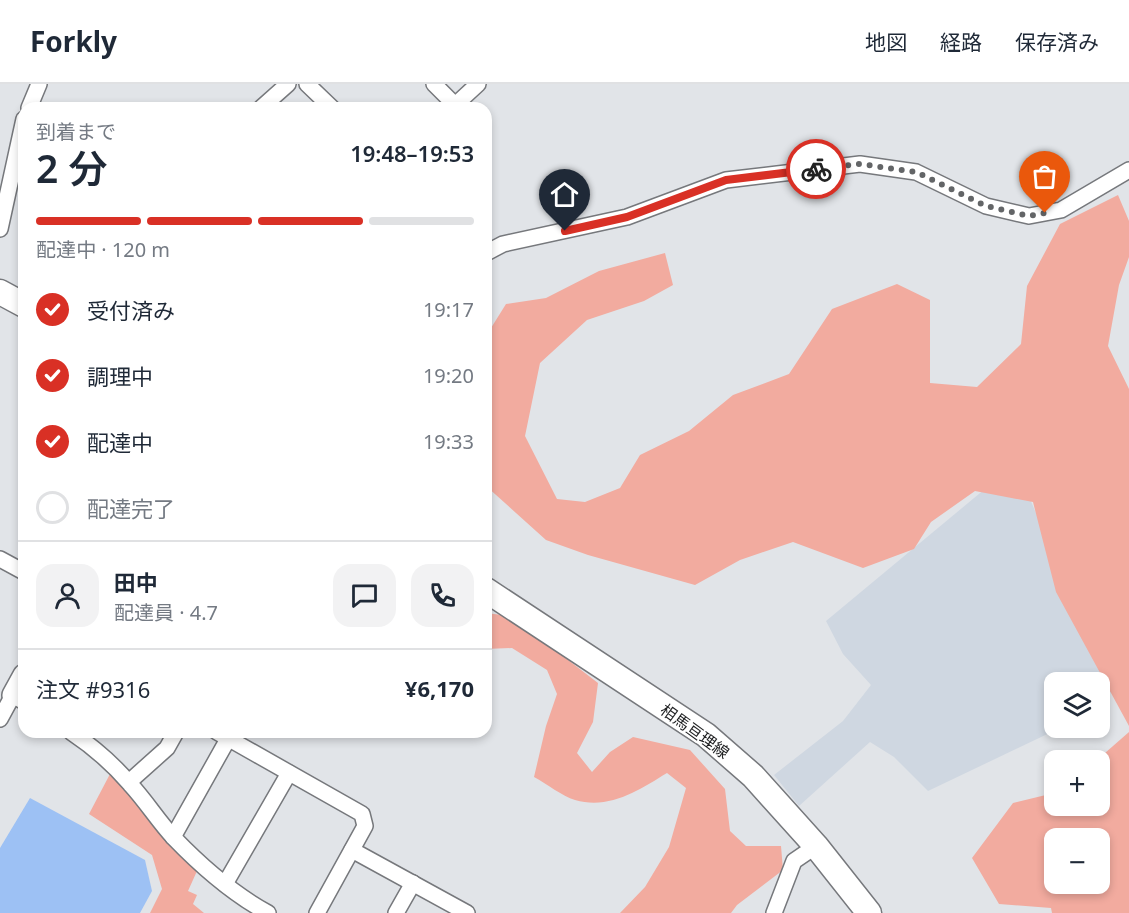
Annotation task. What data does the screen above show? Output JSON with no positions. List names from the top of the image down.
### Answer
{
  "streets": {
    "main road": ["相馬亘理線"]
  },
  "page": {
    "header": "Forkly",
    "nav": ["地図", "経路", "保存済み"],
    "heading": ["2 分", "到着まで", "19:48–19:53"],
    "panel": [
      "田中",
      "配達員 · 4.7",
      "注文 #9316",
      "¥6,170"
    ],
    "bar": "配達中 · 120 m",
    "list": [
      ["受付済み", "19:17"],
      ["調理中", "19:20"],
      ["配達中", "19:33"],
      "配達完了"
    ],
    "map_buttons": ["+", "−"]
  }
}
